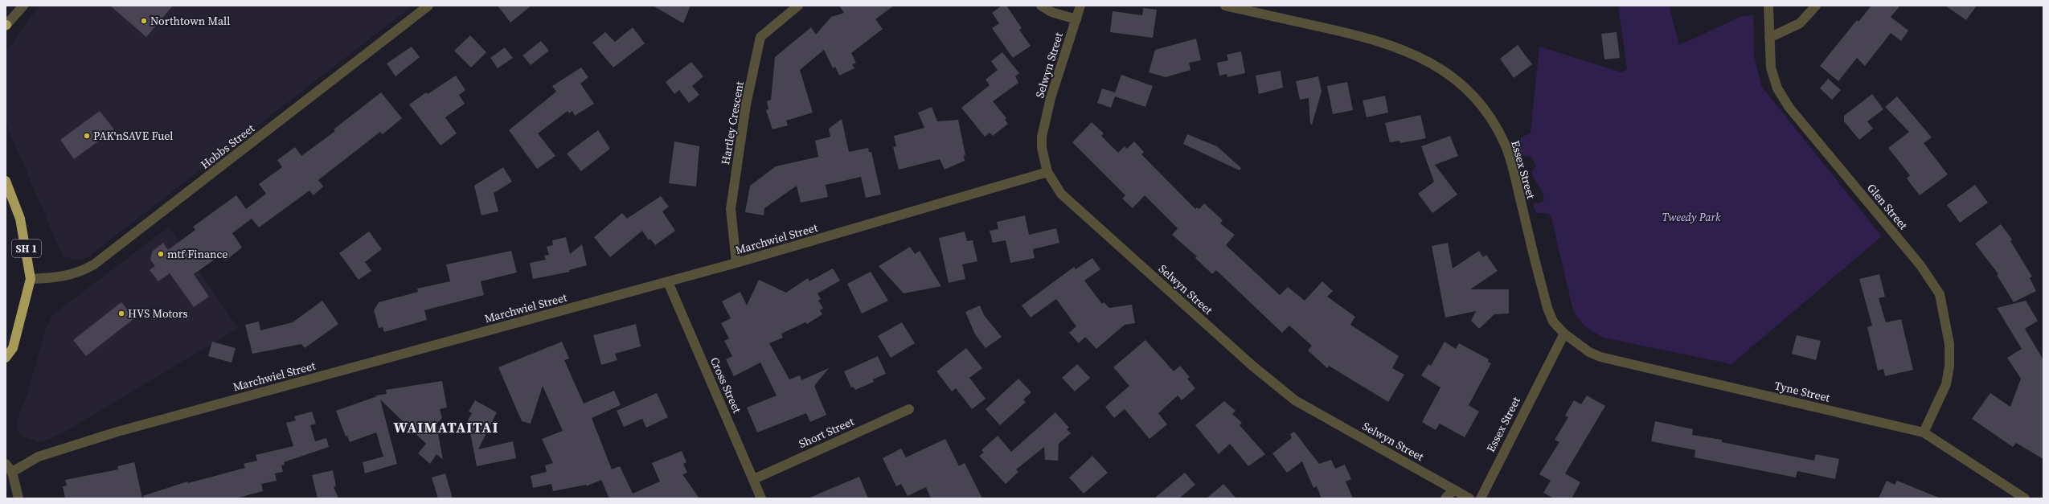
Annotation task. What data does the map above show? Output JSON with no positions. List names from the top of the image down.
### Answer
{
  "streets": {
    "highway": ["SH 1"],
    "street": [
      "Selwyn Street",
      "Hartley Crescent",
      "Hobbs Street",
      "Essex Street",
      "Glen Street",
      "Marchwiel Street",
      "Cross Street",
      "Tyne Street",
      "Short Street"
    ]
  },
  "crossings": [
    ["Selwyn Street", "Marchwiel Street"],
    ["Hartley Crescent", "Marchwiel Street"],
    ["Hobbs Street", "SH 1"],
    ["Essex Street", "Tyne Street"],
    ["Glen Street", "Tyne Street"],
    ["Marchwiel Street", "Cross Street"],
    ["Cross Street", "Short Street"]
  ],
  "districts": ["WAIMATAITAI"],
  "parks": ["Tweedy Park"],
  "places": [
    "Northtown Mall",
    "PAK'nSAVE Fuel",
    "mtf Finance",
    "HVS Motors"
  ]
}
